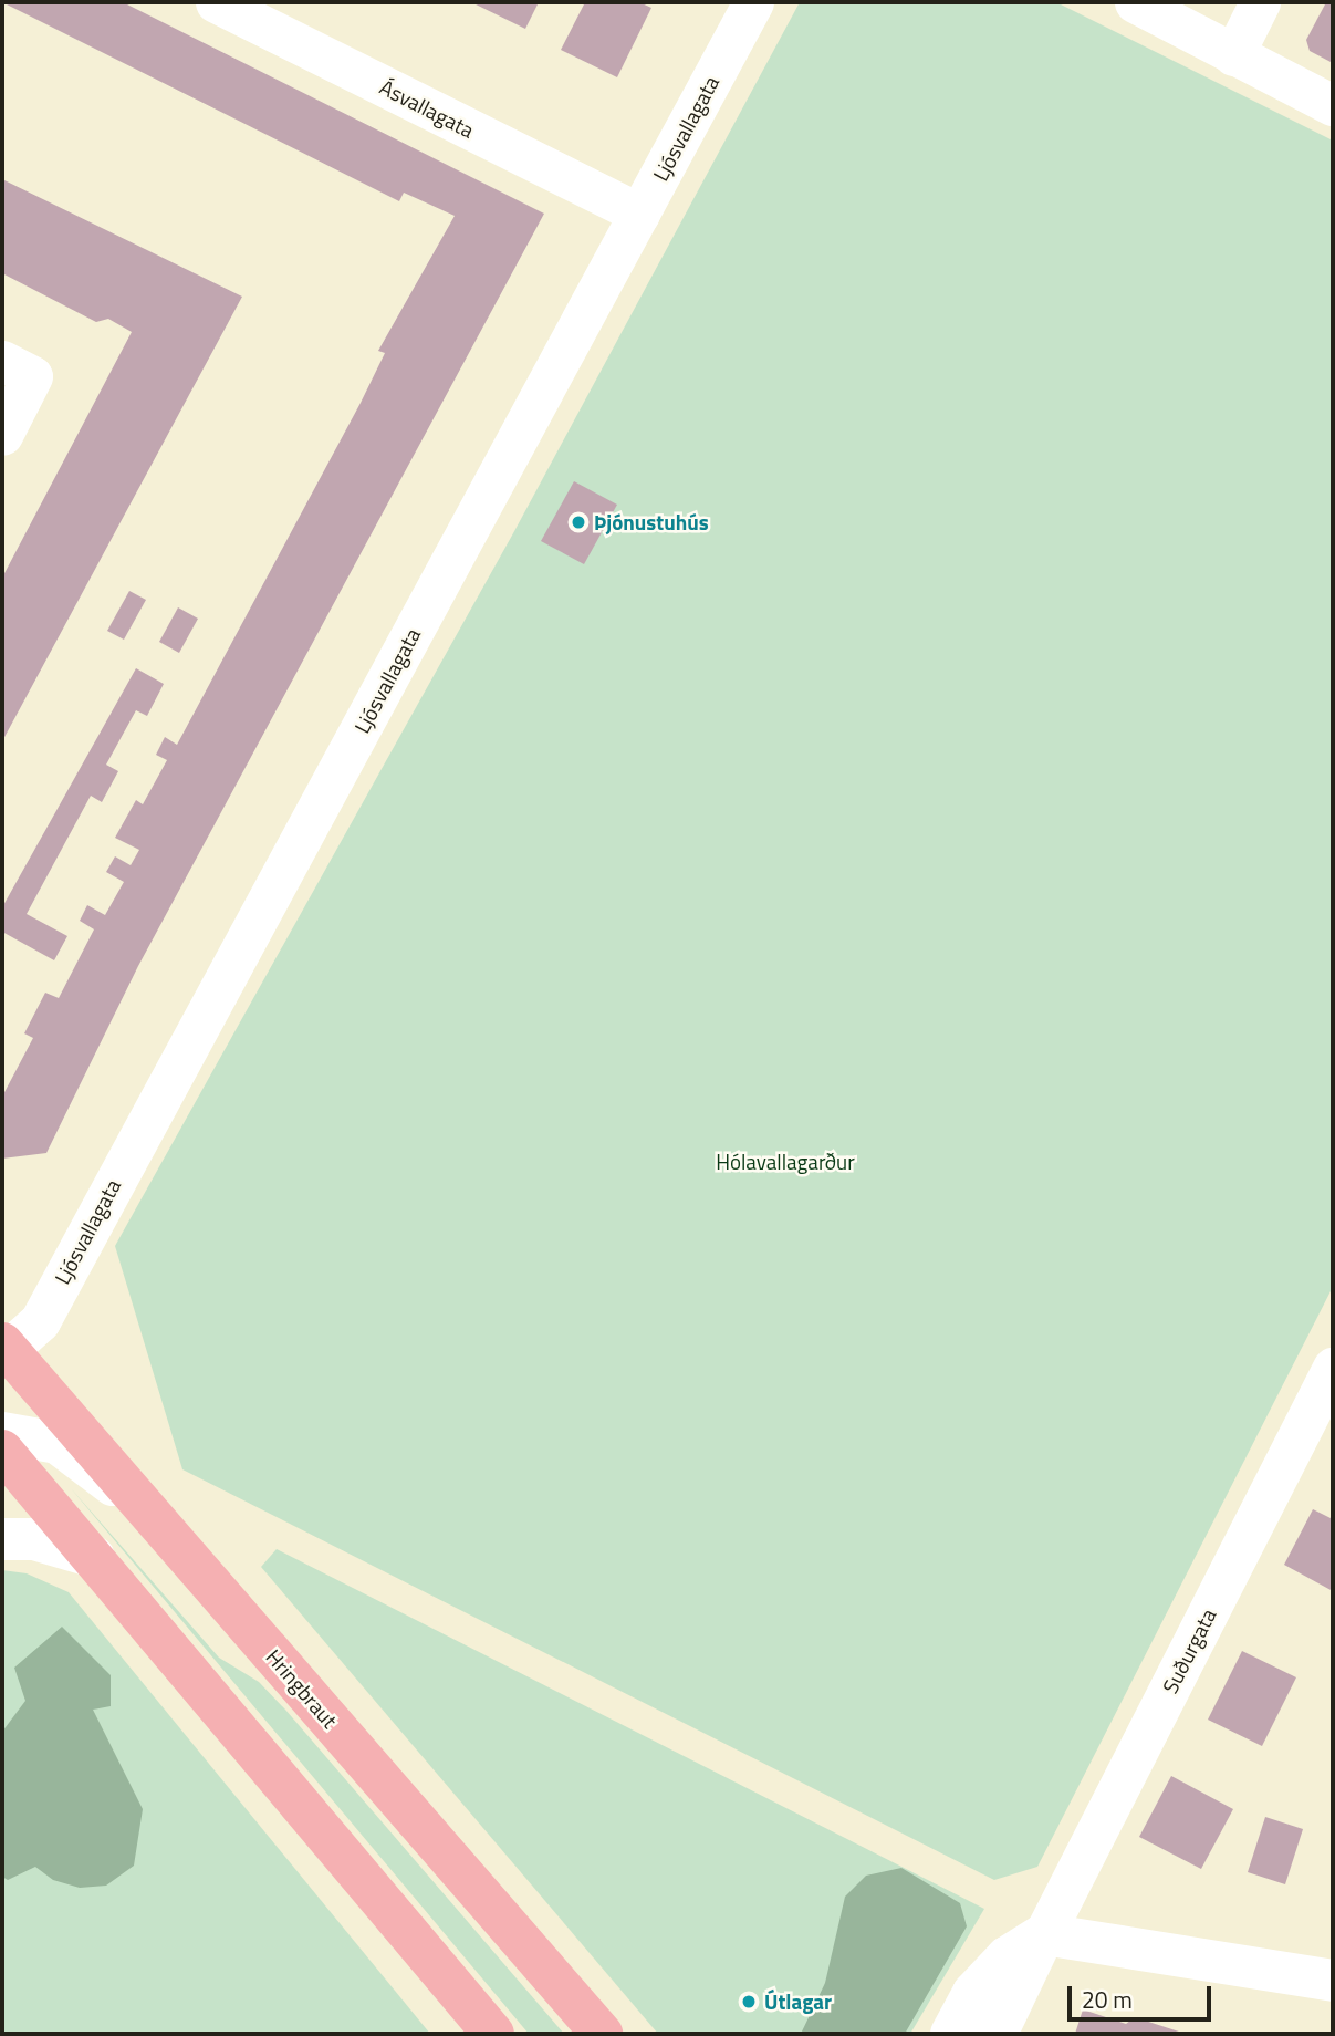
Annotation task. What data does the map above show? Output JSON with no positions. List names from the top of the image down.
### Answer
{
  "streets": {
    "main road": ["Hringbraut"],
    "street": ["Ásvallagata", "Ljósvallagata", "Suðurgata"]
  },
  "crossings": [
    ["Ásvallagata", "Ljósvallagata"],
    ["Ljósvallagata", "Hringbraut"]
  ],
  "parks": ["Hólavallagarður"],
  "places": ["Þjónustuhús", "Útlagar"],
  "scale_bar": "20 m"
}
